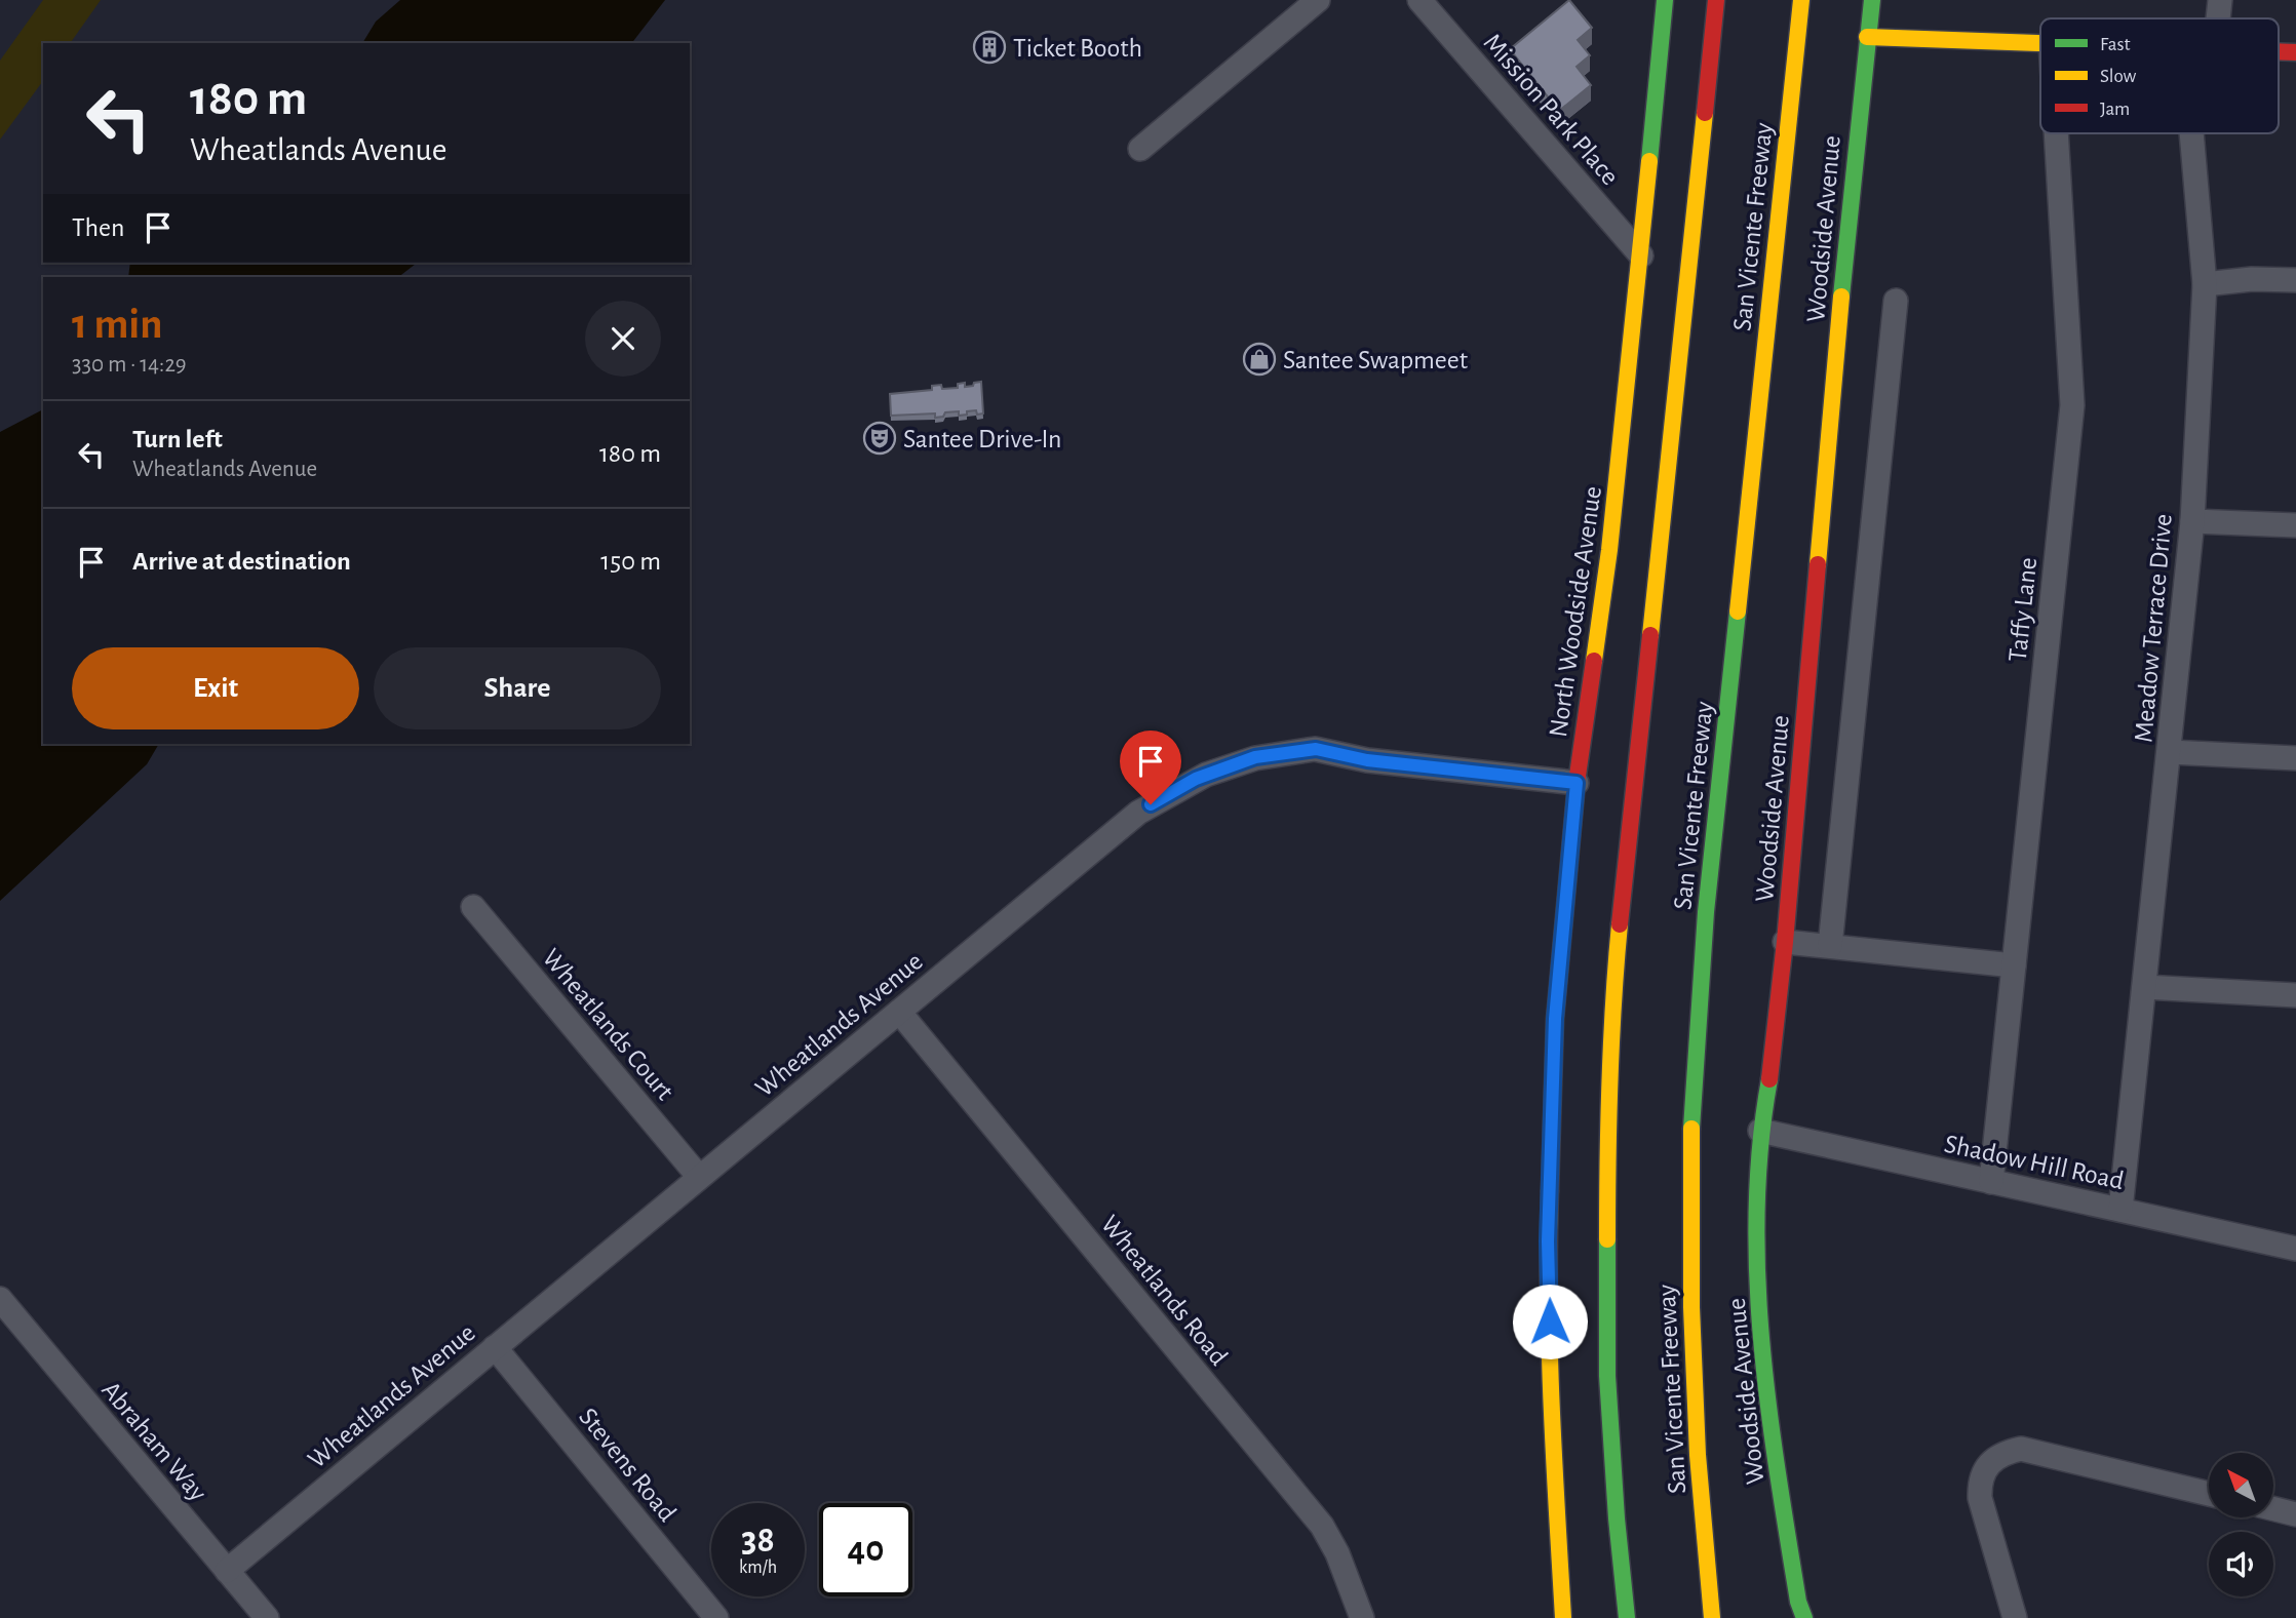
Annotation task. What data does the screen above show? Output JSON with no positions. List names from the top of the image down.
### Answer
{
  "streets": {
    "main road": ["San Vicente Freeway", "Woodside Avenue", "North Woodside Avenue"],
    "street": [
      "Mission Park Place",
      "Taffy Lane",
      "Meadow Terrace Drive",
      "Wheatlands Court",
      "Wheatlands Avenue",
      "Shadow Hill Road",
      "Wheatlands Road",
      "Abraham Way",
      "Stevens Road"
    ]
  },
  "crossings": [
    ["Mission Park Place", "North Woodside Avenue"],
    ["Woodside Avenue", "Shadow Hill Road"],
    ["Taffy Lane", "Shadow Hill Road"],
    ["North Woodside Avenue", "Wheatlands Avenue"],
    ["Meadow Terrace Drive", "Shadow Hill Road"],
    ["Wheatlands Court", "Wheatlands Avenue"],
    ["Wheatlands Avenue", "Wheatlands Road"],
    ["Wheatlands Avenue", "Abraham Way"],
    ["Wheatlands Avenue", "Stevens Road"]
  ],
  "places": {
    "building": ["Ticket Booth"],
    "shop": ["Santee Swapmeet"],
    "theatre": ["Santee Drive-In"]
  },
  "legend": ["Fast", "Slow", "Jam"],
  "north": "top left",
  "page": {
    "turn": ["180 m", "Wheatlands Avenue"],
    "then": "Then",
    "heading": ["1 min", "330 m · 14:29"],
    "list": [
      {
        "name": "Turn left",
        "note": "Wheatlands Avenue",
        "value": "180 m"
      },
      {
        "name": "Arrive at destination",
        "value": "150 m"
      }
    ],
    "buttons": ["Exit", "Share"],
    "speed": "38 km/h",
    "limit": "40"
  }
}
